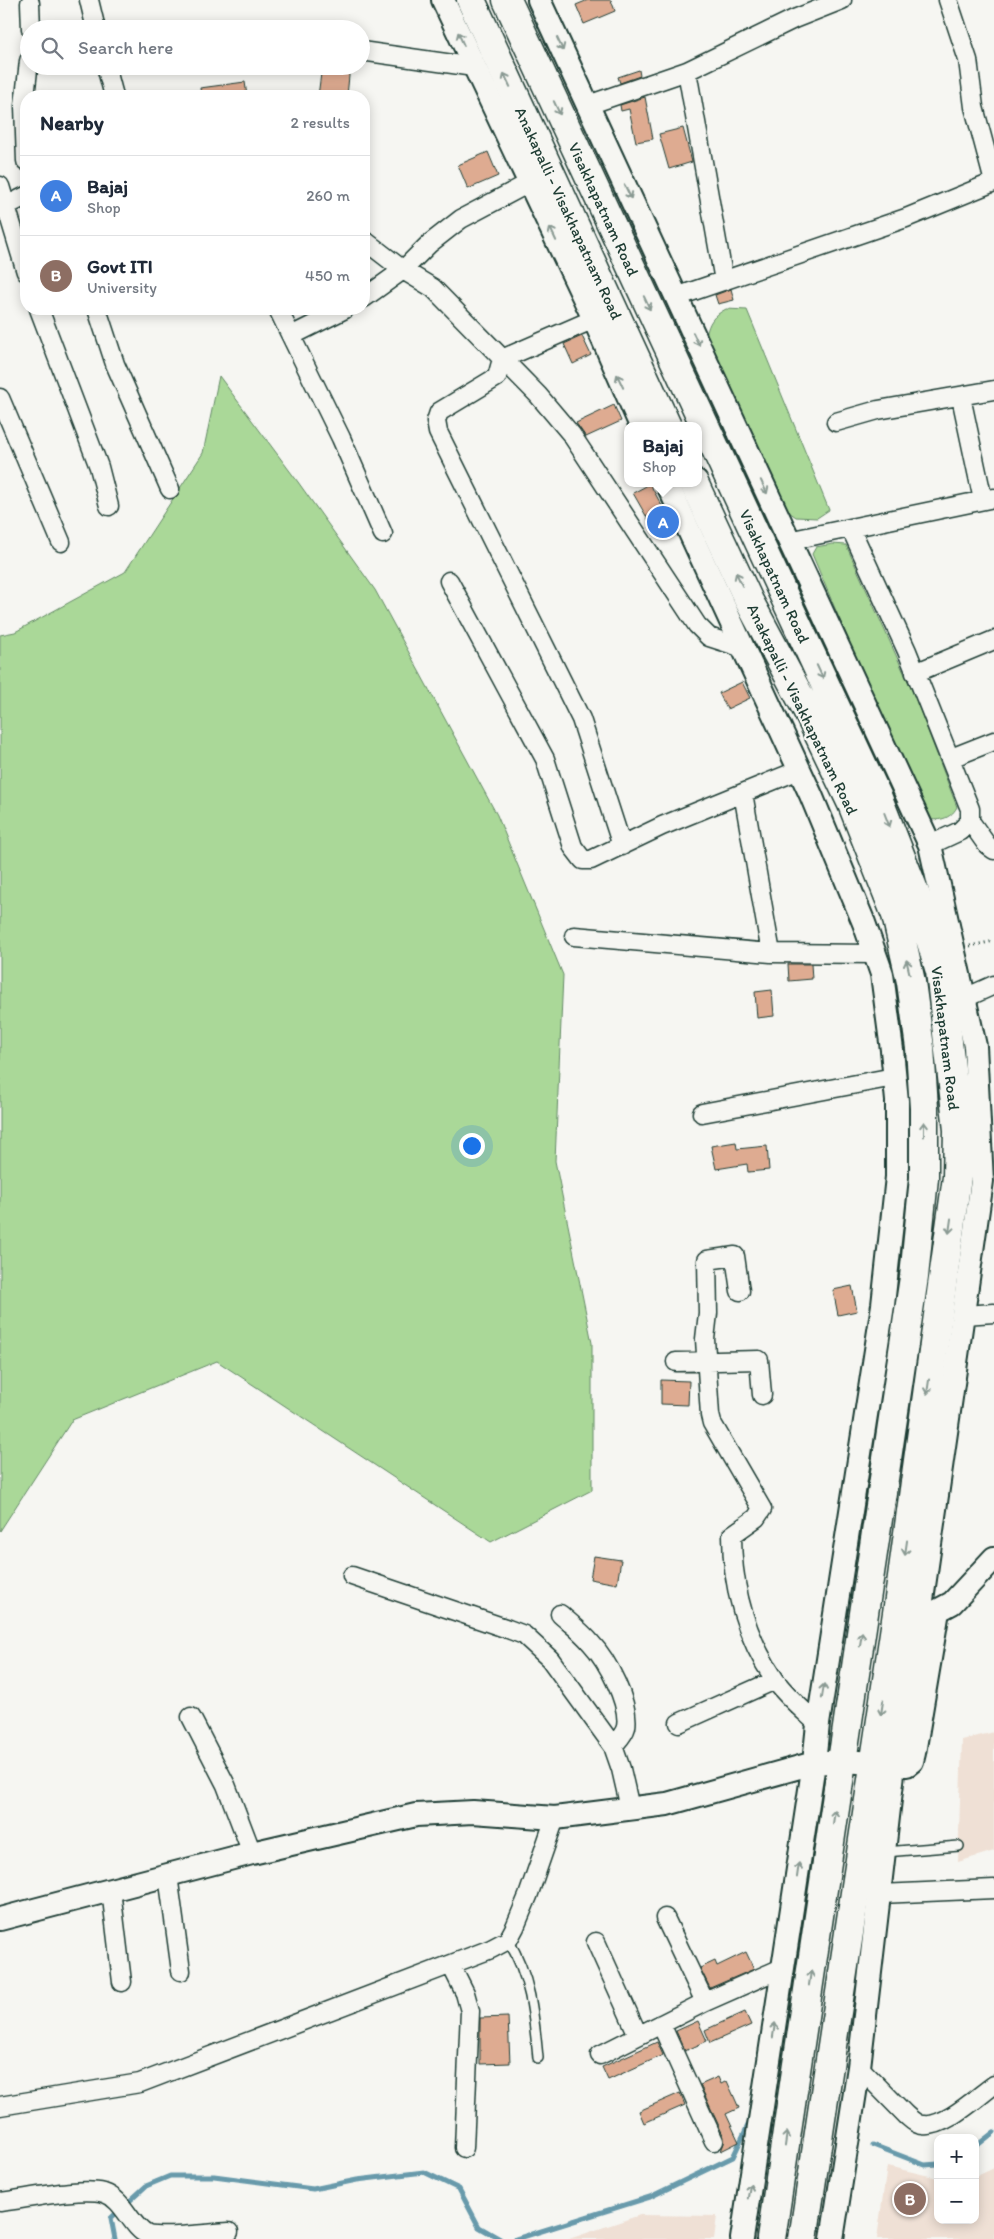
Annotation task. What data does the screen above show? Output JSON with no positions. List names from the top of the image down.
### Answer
{
  "streets": {
    "main road": ["Visakhapatnam Road", "Anakapalli - Visakhapatnam Road"]
  },
  "one_way": ["Visakhapatnam Road", "Anakapalli - Visakhapatnam Road"],
  "page": {
    "search": "Search here",
    "heading": ["Nearby", "2 results"],
    "list": [
      {
        "mark": "A",
        "name": "Bajaj",
        "note": "Shop",
        "value": "260 m"
      },
      {
        "mark": "B",
        "name": "Govt ITI",
        "note": "University",
        "value": "450 m"
      }
    ],
    "popup": ["Bajaj", "Shop"],
    "pins": ["A", "B"],
    "map_buttons": ["+", "−"]
  }
}
